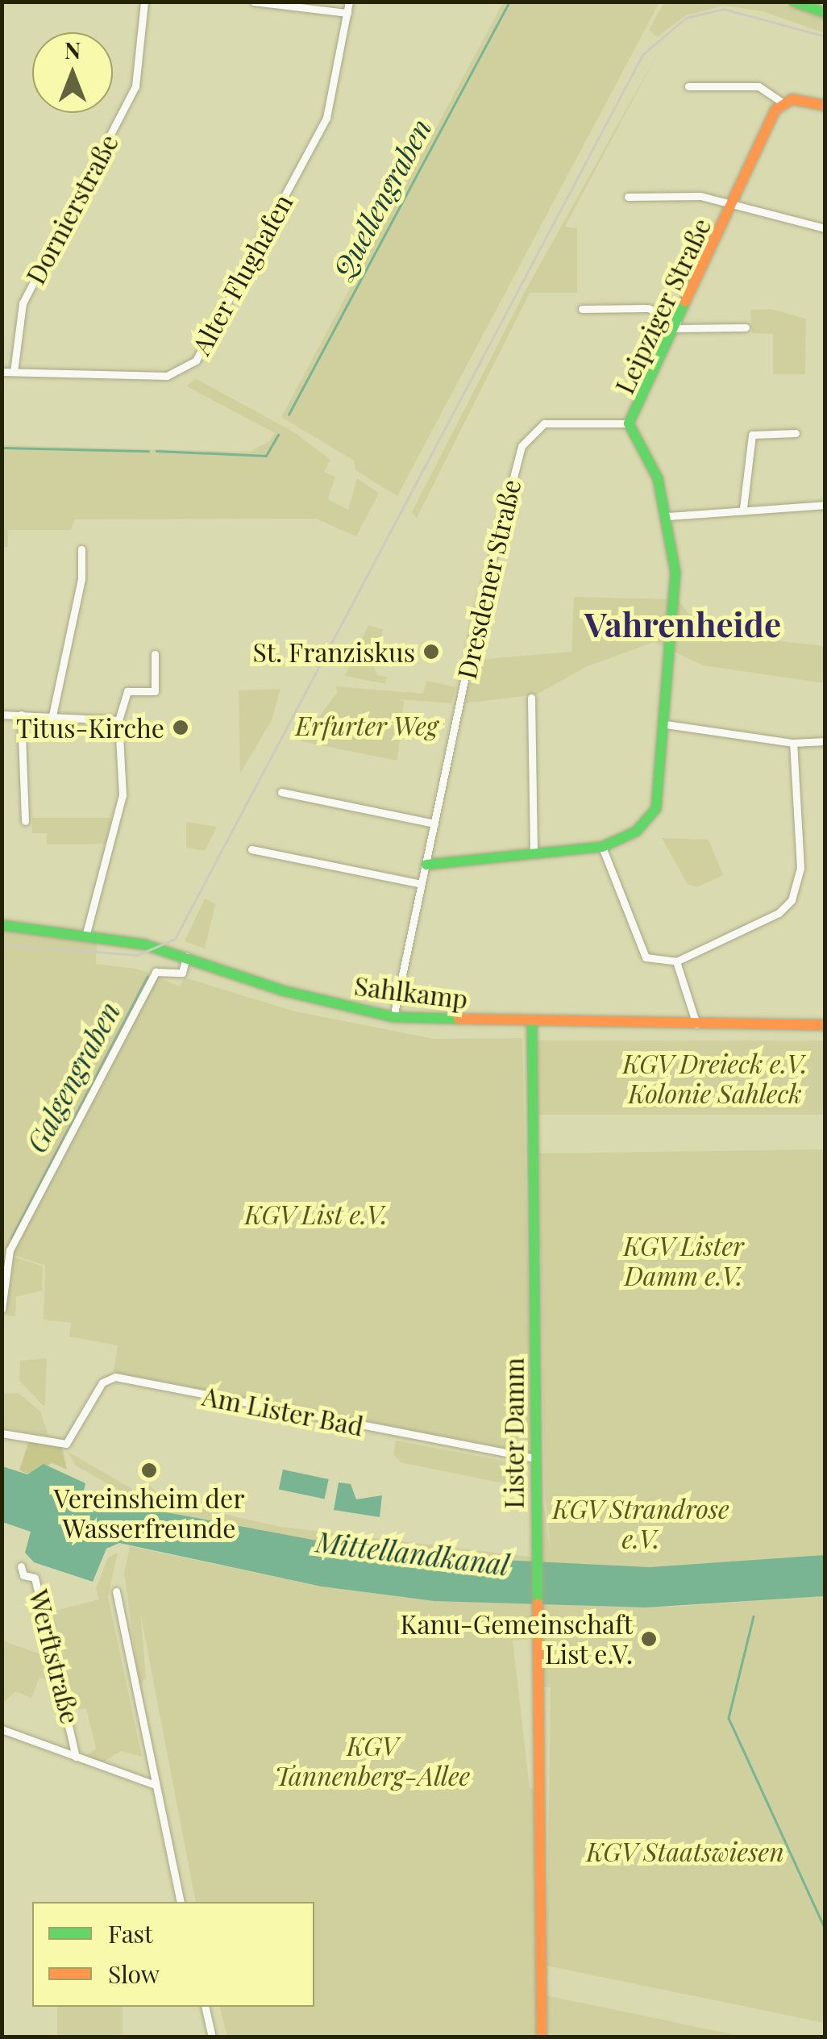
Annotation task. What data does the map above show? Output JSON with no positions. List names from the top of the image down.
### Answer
{
  "streets": {
    "street": [
      "Dornierstraße",
      "Alter Flughafen",
      "Leipziger Straße",
      "Dresdener Straße",
      "Sahlkamp",
      "Am Lister Bad",
      "Lister Damm",
      "Werftstraße"
    ]
  },
  "crossings": [
    ["Dornierstraße", "Alter Flughafen"],
    ["Leipziger Straße", "Dresdener Straße"],
    ["Dresdener Straße", "Sahlkamp"],
    ["Sahlkamp", "Lister Damm"],
    ["Am Lister Bad", "Lister Damm"]
  ],
  "districts": ["Vahrenheide"],
  "water": ["Quellengraben", "Galgengraben", "Mittellandkanal"],
  "parks": [
    "Erfurter Weg",
    "KGV Dreieck e.V. Kolonie Sahleck",
    "KGV List e.V.",
    "KGV Lister Damm e.V.",
    "KGV Strandrose e.V.",
    "KGV Tannenberg-Allee",
    "KGV Staatswiesen"
  ],
  "places": [
    "St. Franziskus",
    "Titus-Kirche",
    "Vereinsheim der Wasserfreunde",
    "Kanu-Gemeinschaft List e.V."
  ],
  "legend": ["Fast", "Slow"],
  "north": "top"
}
